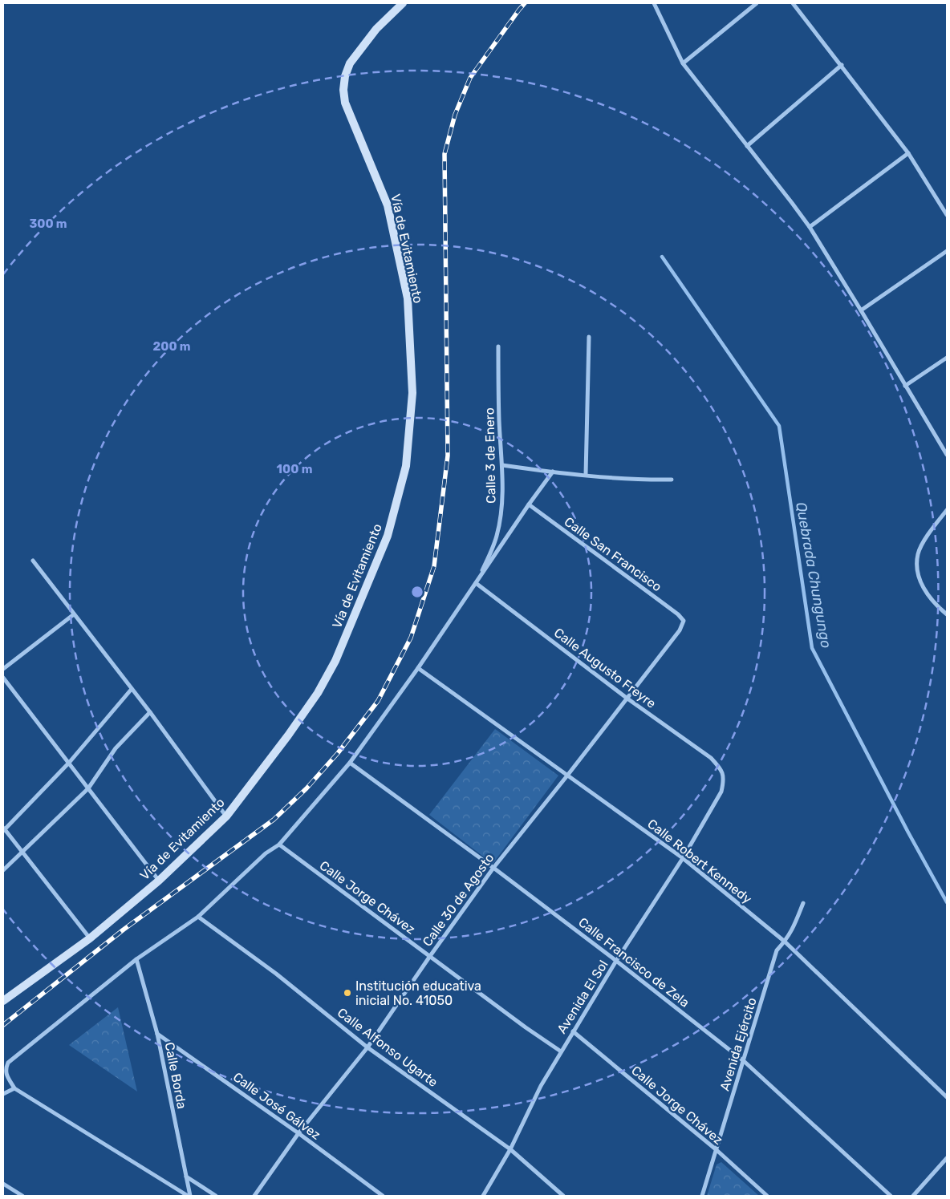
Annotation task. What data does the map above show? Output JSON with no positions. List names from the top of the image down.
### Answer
{
  "streets": {
    "main road": ["Vía de Evitamiento"],
    "street": [
      "Calle 3 de Enero",
      "Calle San Francisco",
      "Calle Augusto Freyre",
      "Calle Robert Kennedy",
      "Calle Jorge Chávez",
      "Calle 30 de Agosto",
      "Calle Francisco de Zela",
      "Avenida El Sol",
      "Avenida Ejército",
      "Calle Alfonso Ugarte",
      "Calle Borda",
      "Calle José Gálvez"
    ]
  },
  "crossings": [
    ["Calle 3 de Enero", "Calle Augusto Freyre"],
    ["Calle San Francisco", "Calle 30 de Agosto"],
    ["Calle Augusto Freyre", "Calle 30 de Agosto"],
    ["Calle Augusto Freyre", "Avenida El Sol"],
    ["Calle Robert Kennedy", "Calle 30 de Agosto"],
    ["Calle Robert Kennedy", "Avenida El Sol"],
    ["Calle Robert Kennedy", "Avenida Ejército"],
    ["Calle Jorge Chávez", "Calle 30 de Agosto"],
    ["Calle Jorge Chávez", "Avenida El Sol"],
    ["Calle Jorge Chávez", "Avenida Ejército"],
    ["Calle 30 de Agosto", "Calle Francisco de Zela"],
    ["Calle 30 de Agosto", "Calle Alfonso Ugarte"],
    ["Calle 30 de Agosto", "Calle José Gálvez"],
    ["Calle Francisco de Zela", "Avenida El Sol"],
    ["Calle Francisco de Zela", "Avenida Ejército"],
    ["Avenida El Sol", "Calle Alfonso Ugarte"],
    ["Calle Borda", "Calle José Gálvez"]
  ],
  "water": ["Quebrada Chungungo"],
  "places": ["Institución educativa inicial No. 41050"],
  "rings": ["300 m", "200 m", "100 m"]
}
